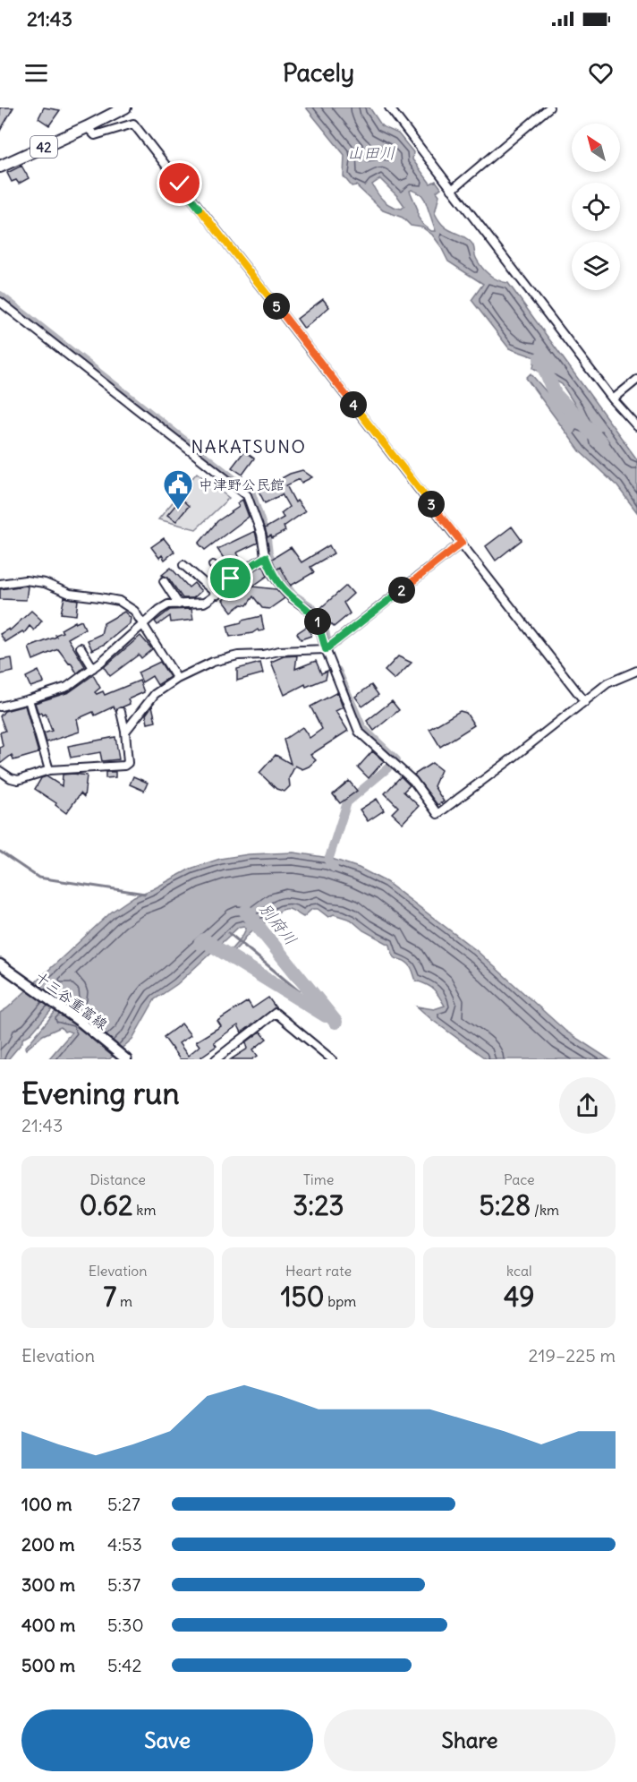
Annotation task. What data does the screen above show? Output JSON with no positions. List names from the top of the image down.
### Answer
{
  "streets": {
    "main road": ["42", "十三谷重富線"]
  },
  "districts": ["NAKATSUNO"],
  "water": ["山田川", "別府川"],
  "places": {
    "public building": ["中津野公民館"]
  },
  "north": "top left",
  "page": {
    "status": "21:43",
    "header": "Pacely",
    "pins": [
      "5",
      "4",
      "3",
      "2",
      "1"
    ],
    "heading": ["Evening run", "21:43"],
    "stats": [
      ["Distance", "0.62 km"],
      ["Time", "3:23"],
      ["Pace", "5:28 /km"],
      ["Elevation", "7 m"],
      ["Heart rate", "150 bpm"],
      ["kcal", "49"]
    ],
    "chart": ["Elevation", "219–225 m"],
    "list": [
      {
        "name": "100 m",
        "note": "5:27"
      },
      {
        "name": "200 m",
        "note": "4:53"
      },
      {
        "name": "300 m",
        "note": "5:37"
      },
      {
        "name": "400 m",
        "note": "5:30"
      },
      {
        "name": "500 m",
        "note": "5:42"
      }
    ],
    "buttons": ["Save", "Share"]
  }
}
